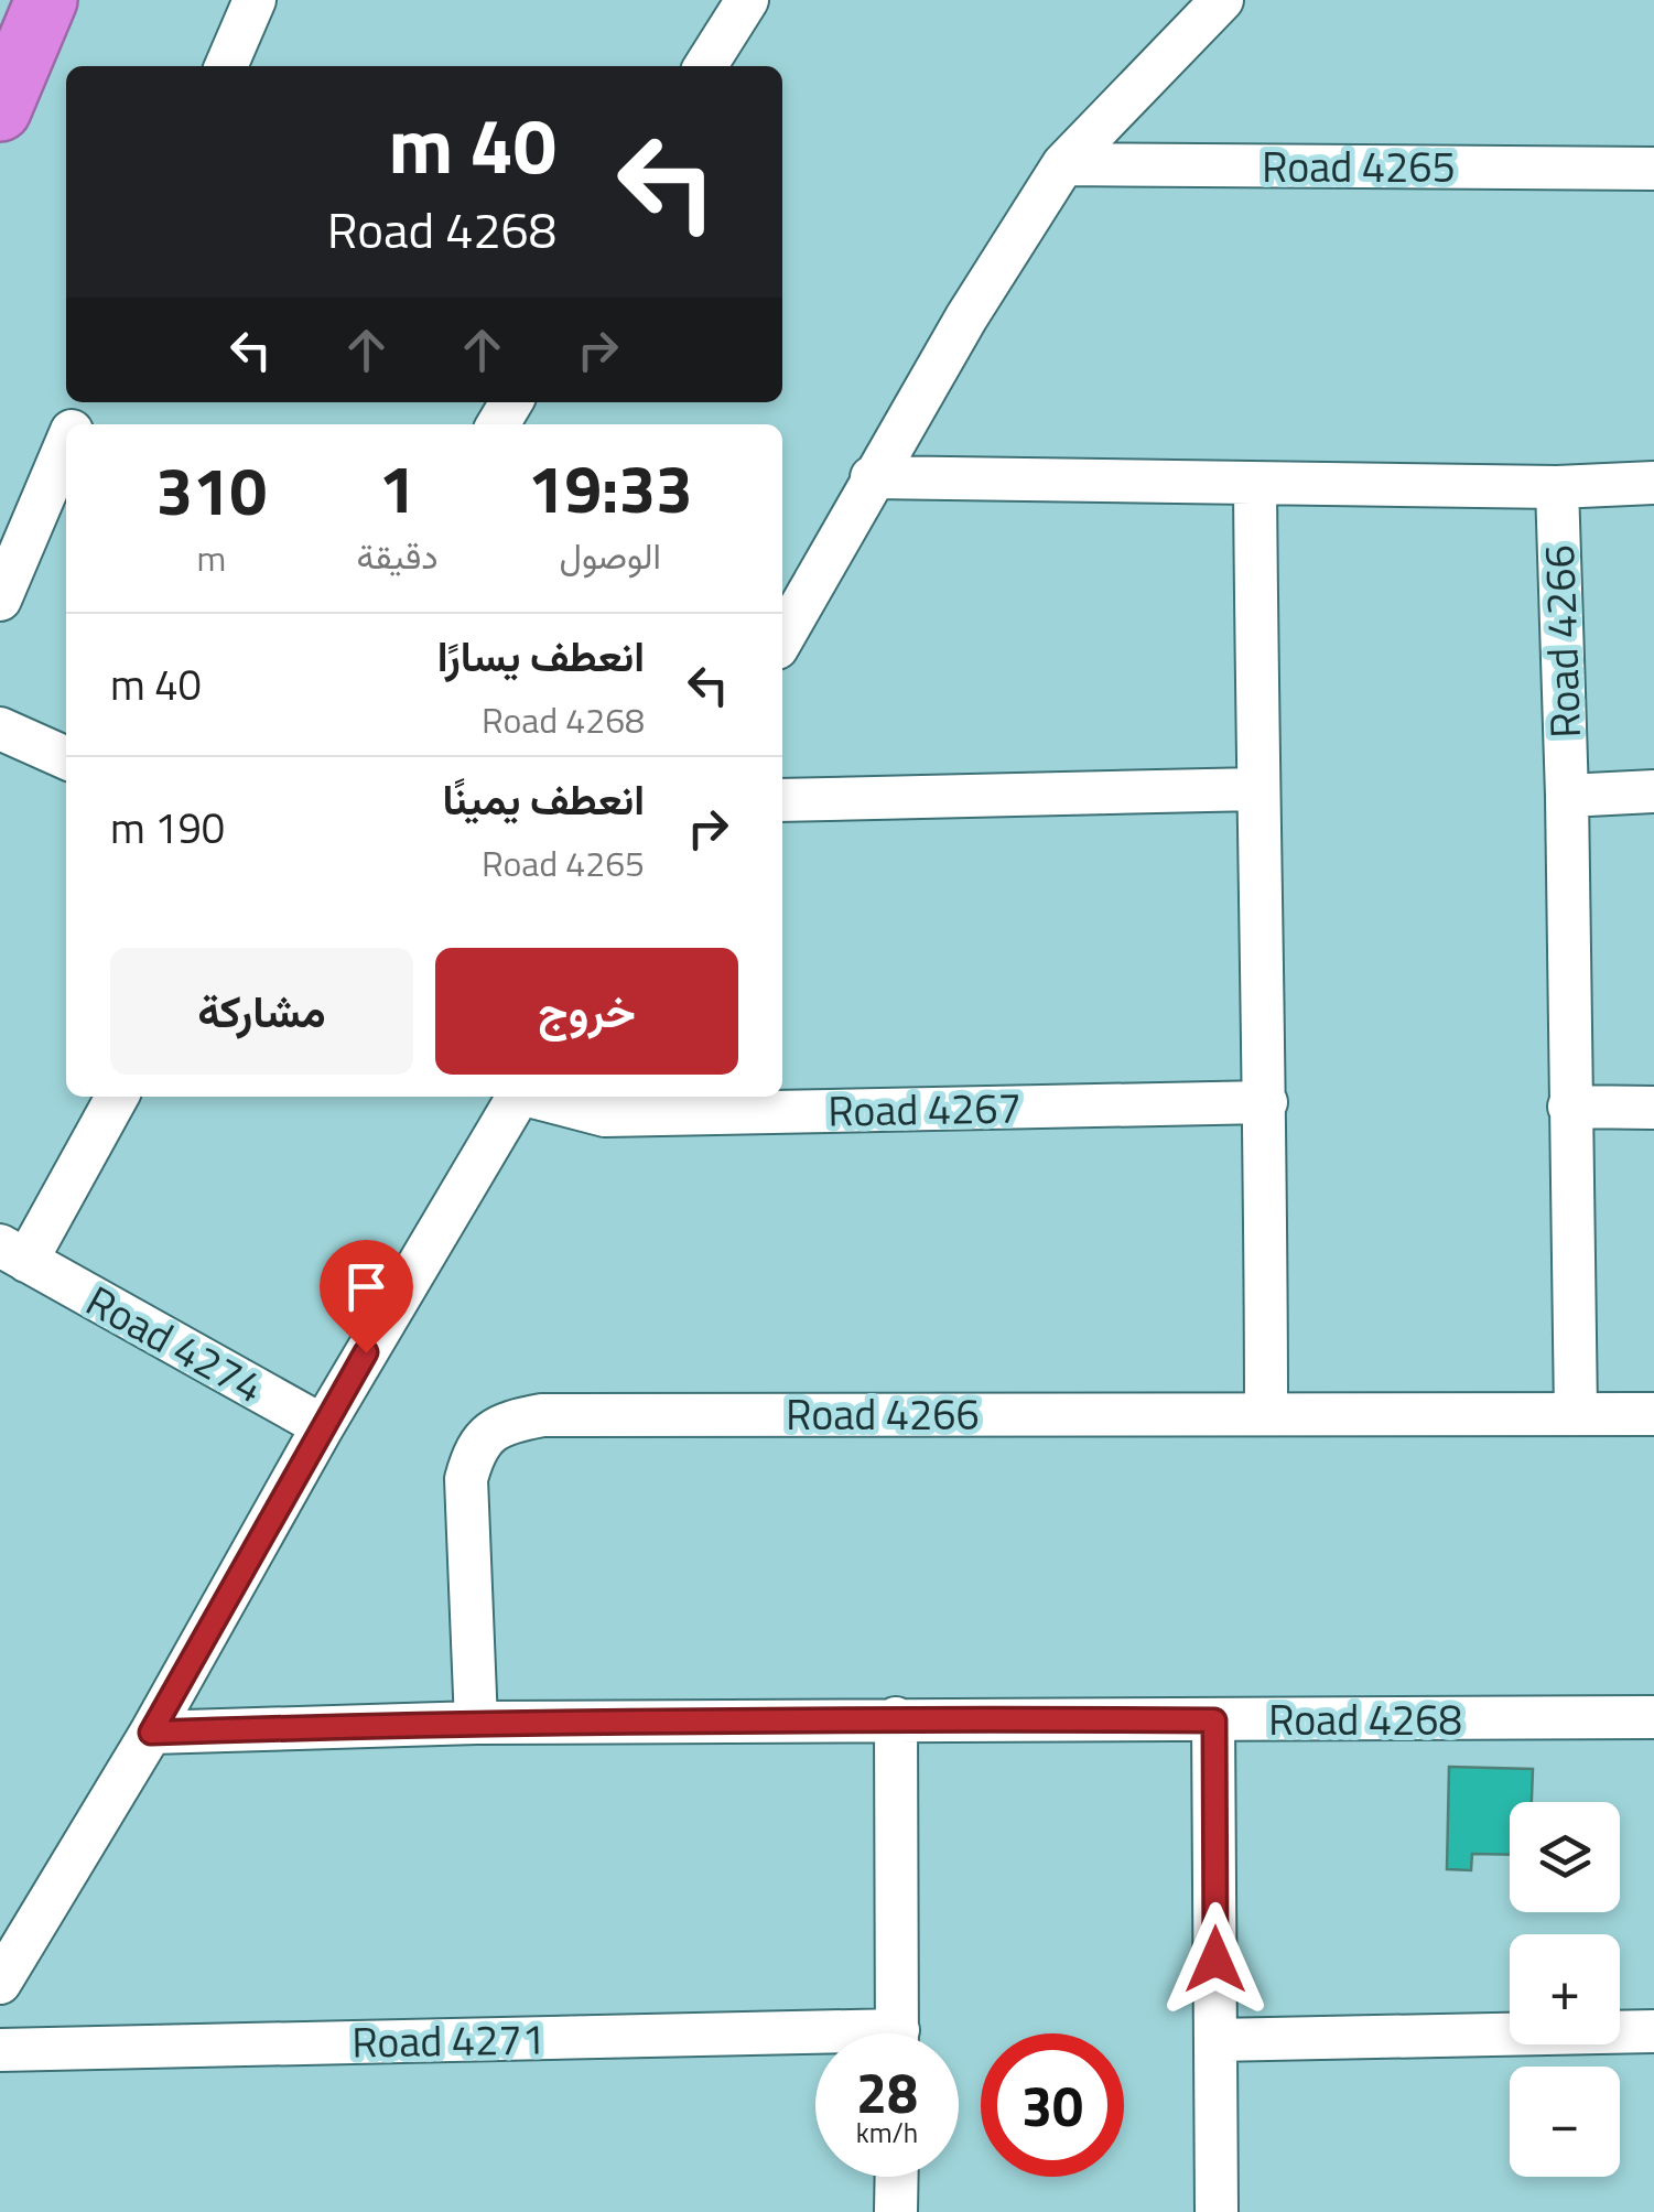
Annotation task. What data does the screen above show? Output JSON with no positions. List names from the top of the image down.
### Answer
{
  "streets": {
    "street": [
      "Road 4265",
      "Road 4266",
      "Road 4267",
      "Road 4274",
      "Road 4268",
      "Road 4271"
    ]
  },
  "crossings": [
    ["Road 4266", "Road 4268"],
    ["Road 4268", "Road 4271"]
  ],
  "page": {
    "turn": ["40 m", "Road 4268"],
    "eta": [
      "19:33",
      "الوصول",
      "1",
      "دقيقة",
      "310",
      "m"
    ],
    "list": [
      {
        "name": "انعطف يسارًا",
        "note": "Road 4268",
        "value": "40 m"
      },
      {
        "name": "انعطف يمينًا",
        "note": "Road 4265",
        "value": "190 m"
      }
    ],
    "buttons": ["خروج", "مشاركة"],
    "map_buttons": ["+", "−"],
    "speed": "28 km/h",
    "limit": "30"
  }
}
